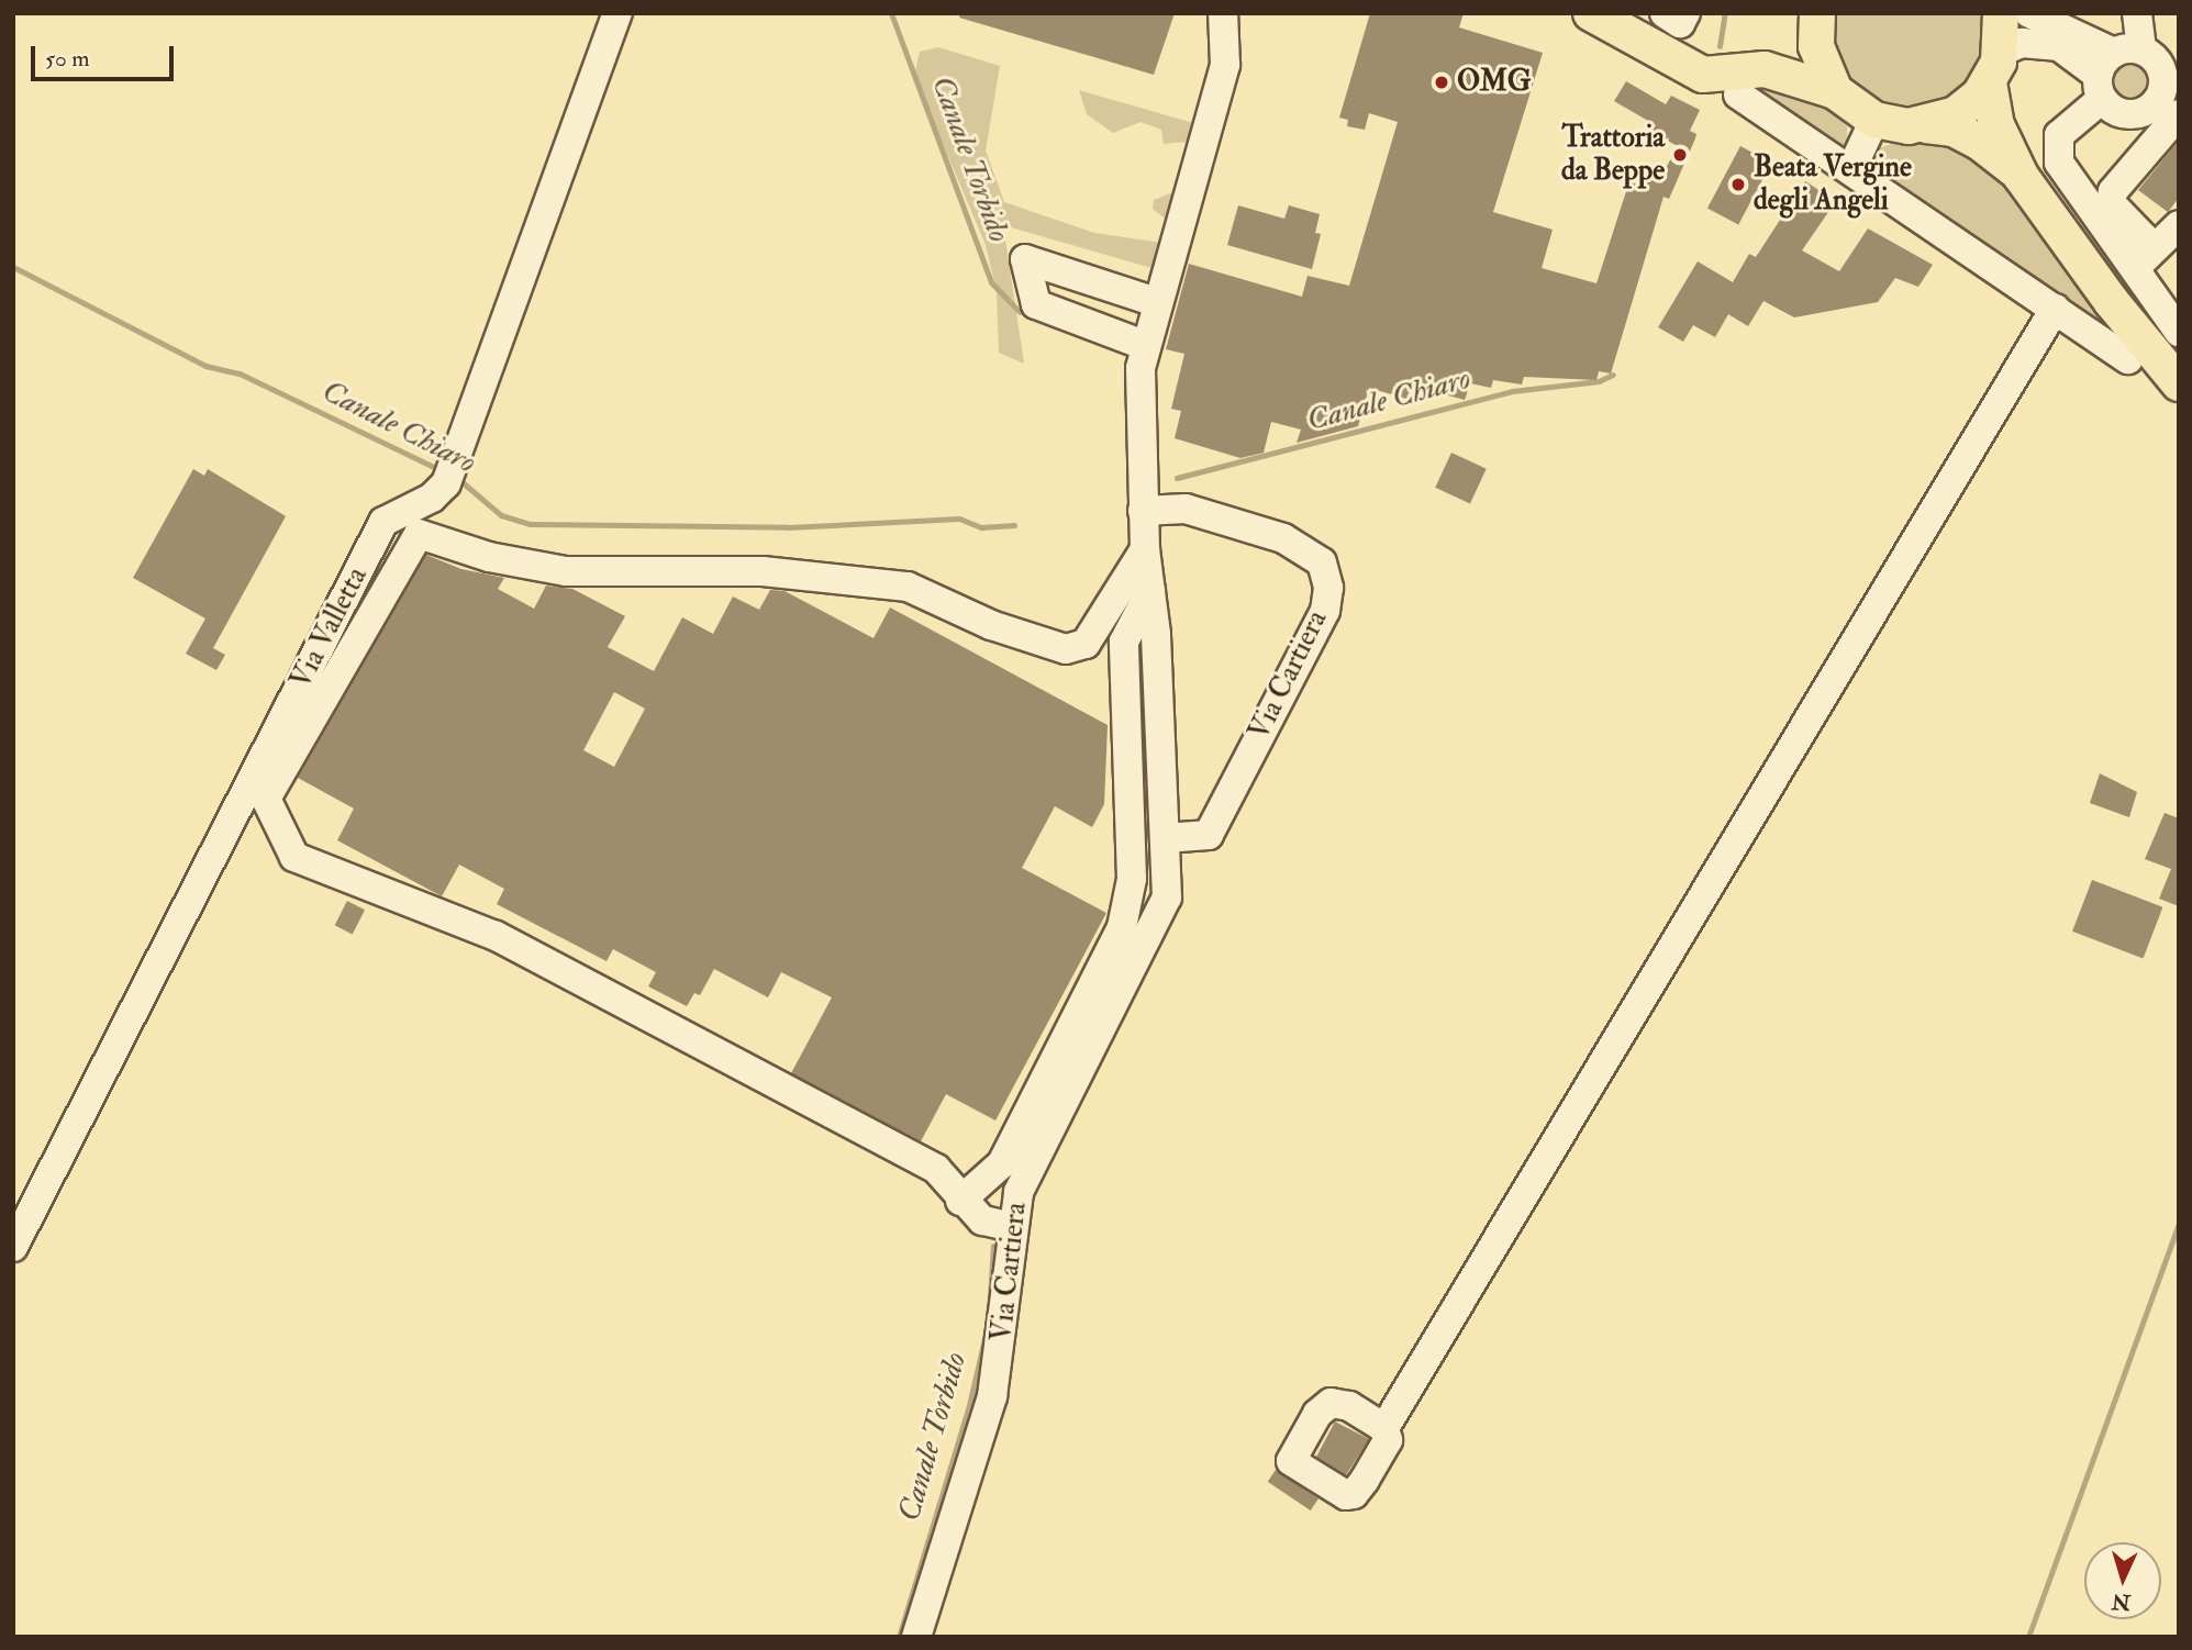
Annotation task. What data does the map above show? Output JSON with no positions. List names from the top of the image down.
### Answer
{
  "streets": {
    "street": ["Via Valletta", "Via Cartiera"]
  },
  "water": ["Canale Torbido", "Canale Chiaro"],
  "places": ["OMG", "Trattoria da Beppe", "Beata Vergine degli Angeli"],
  "scale_bar": "50 m",
  "north": "bottom"
}
